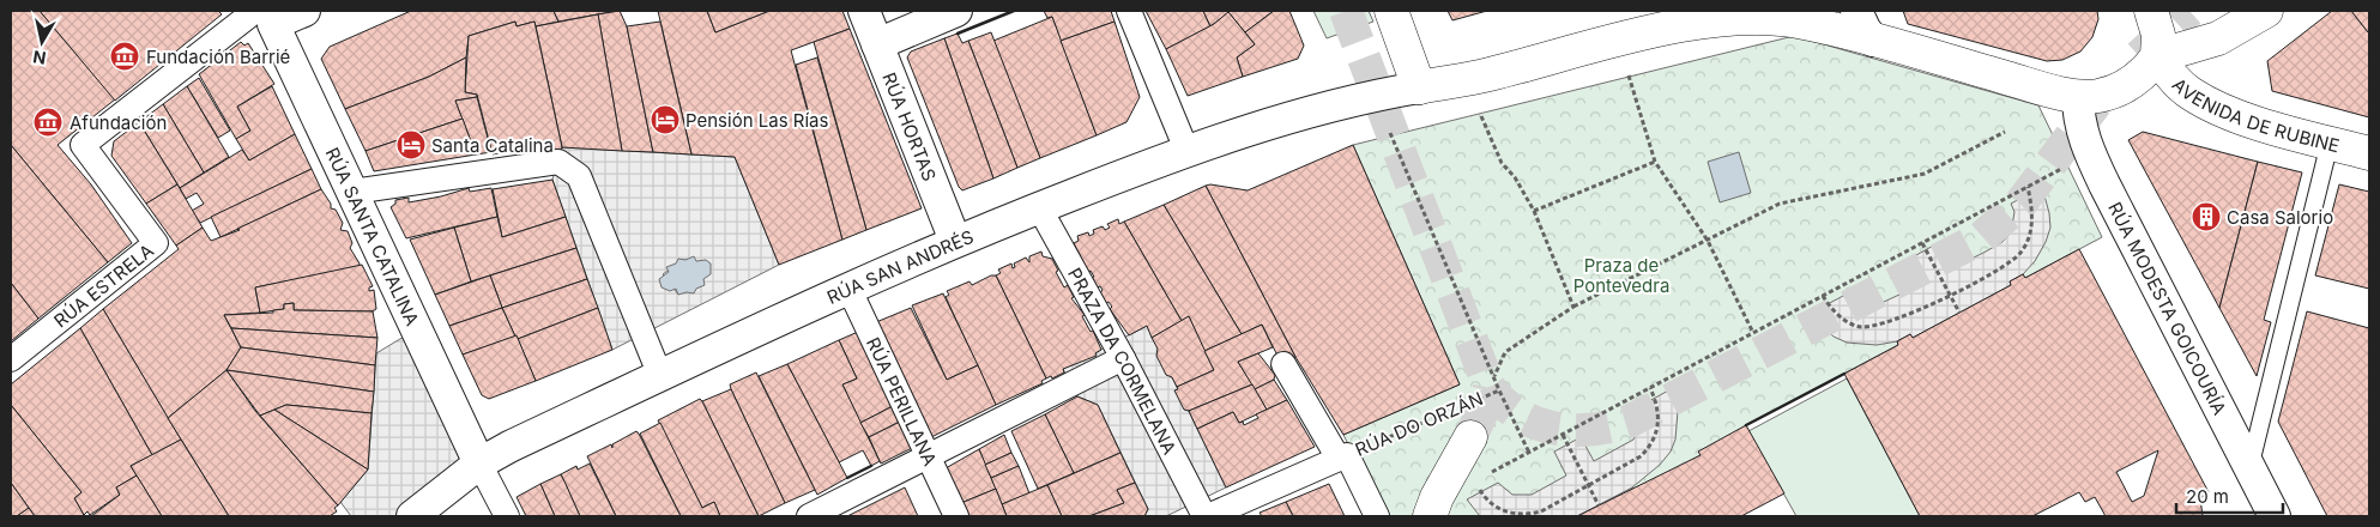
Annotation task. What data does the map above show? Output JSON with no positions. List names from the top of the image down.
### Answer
{
  "streets": {
    "street": [
      "AVENIDA DE RUBINE",
      "RÚA HORTAS",
      "RÚA SANTA CATALINA",
      "RÚA SAN ANDRÉS",
      "RÚA ESTRELA",
      "RÚA MODESTA GOICOURÍA",
      "PRAZA DA CORMELANA",
      "RÚA PERILLANA",
      "RÚA DO ORZÁN"
    ]
  },
  "crossings": [
    ["RÚA HORTAS", "RÚA SAN ANDRÉS"],
    ["RÚA SANTA CATALINA", "RÚA SAN ANDRÉS"],
    ["RÚA SANTA CATALINA", "RÚA ESTRELA"],
    ["RÚA SAN ANDRÉS", "PRAZA DA CORMELANA"],
    ["RÚA SAN ANDRÉS", "RÚA PERILLANA"],
    ["PRAZA DA CORMELANA", "RÚA DO ORZÁN"]
  ],
  "parks": ["Praza de Pontevedra"],
  "places": {
    "museum": ["Fundación Barrié", "Afundación"],
    "hotel": ["Pensión Las Rías", "Santa Catalina"],
    "building": ["Casa Salorio"]
  },
  "scale_bar": "20 m",
  "north": "bottom"
}
